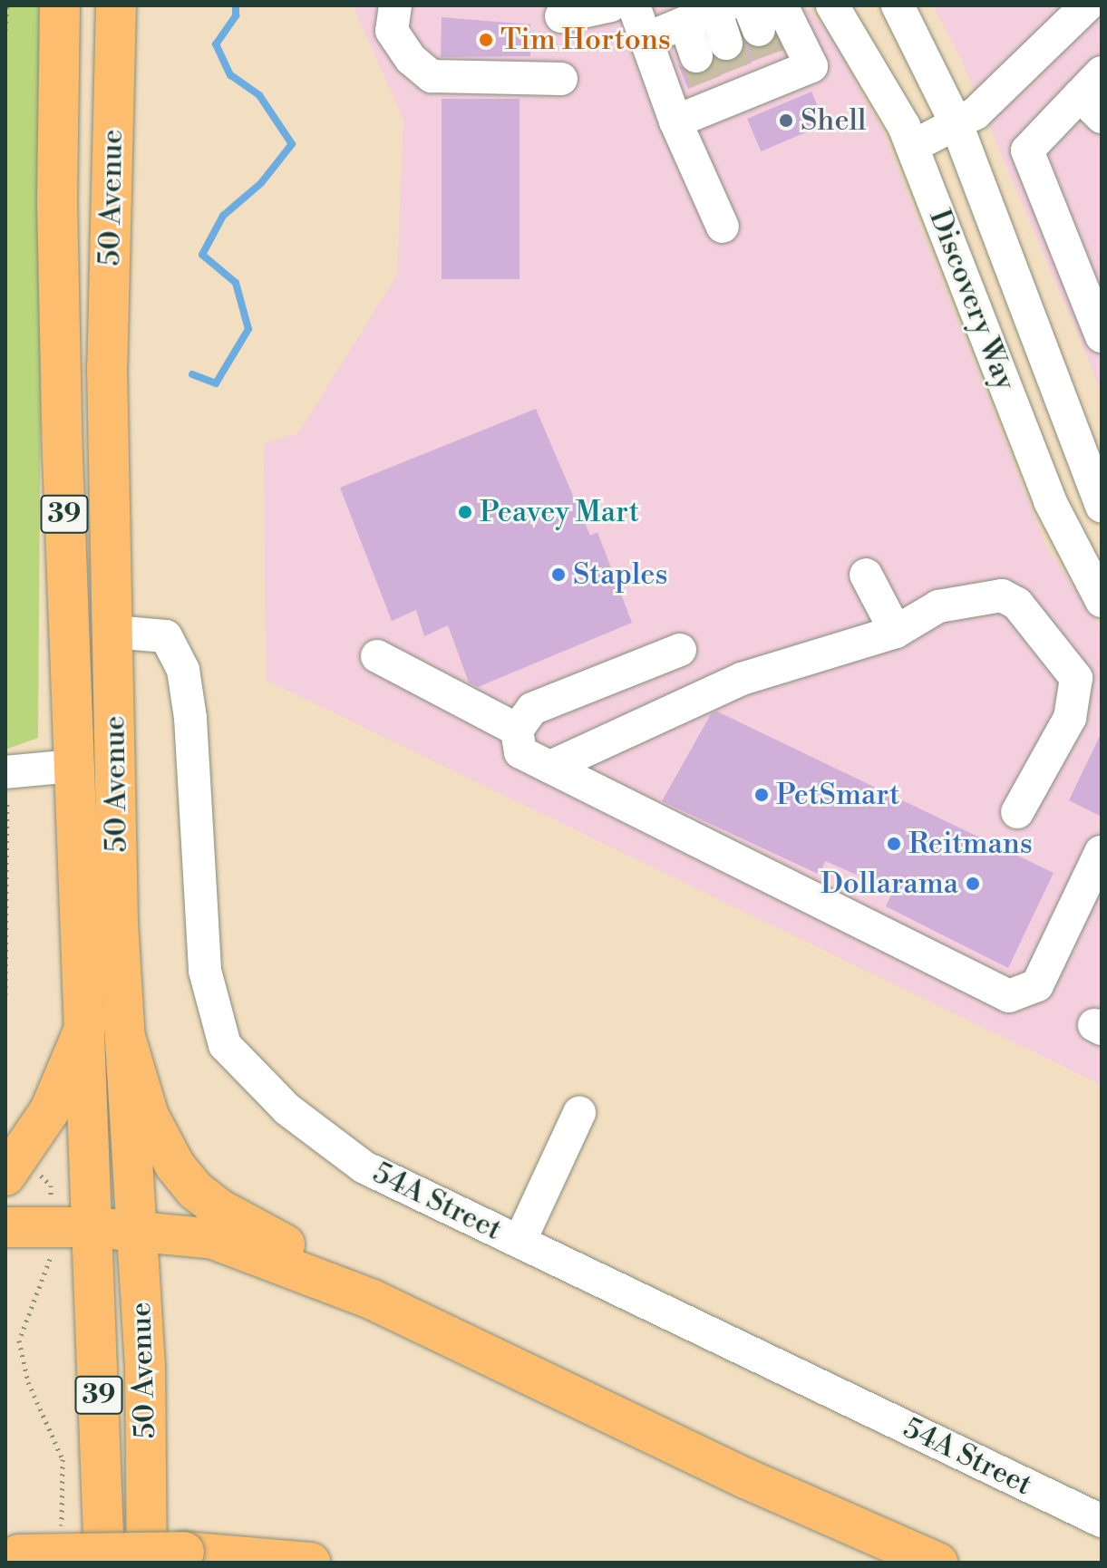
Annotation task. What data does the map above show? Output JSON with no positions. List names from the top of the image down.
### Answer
{
  "streets": {
    "main road": ["50 Avenue", "39"],
    "street": ["Discovery Way", "54A Street"]
  },
  "crossings": [
    ["50 Avenue", "54A Street"]
  ],
  "places": [
    "Tim Hortons",
    "Shell",
    "Peavey Mart",
    "Staples",
    "PetSmart",
    "Reitmans",
    "Dollarama"
  ]
}
